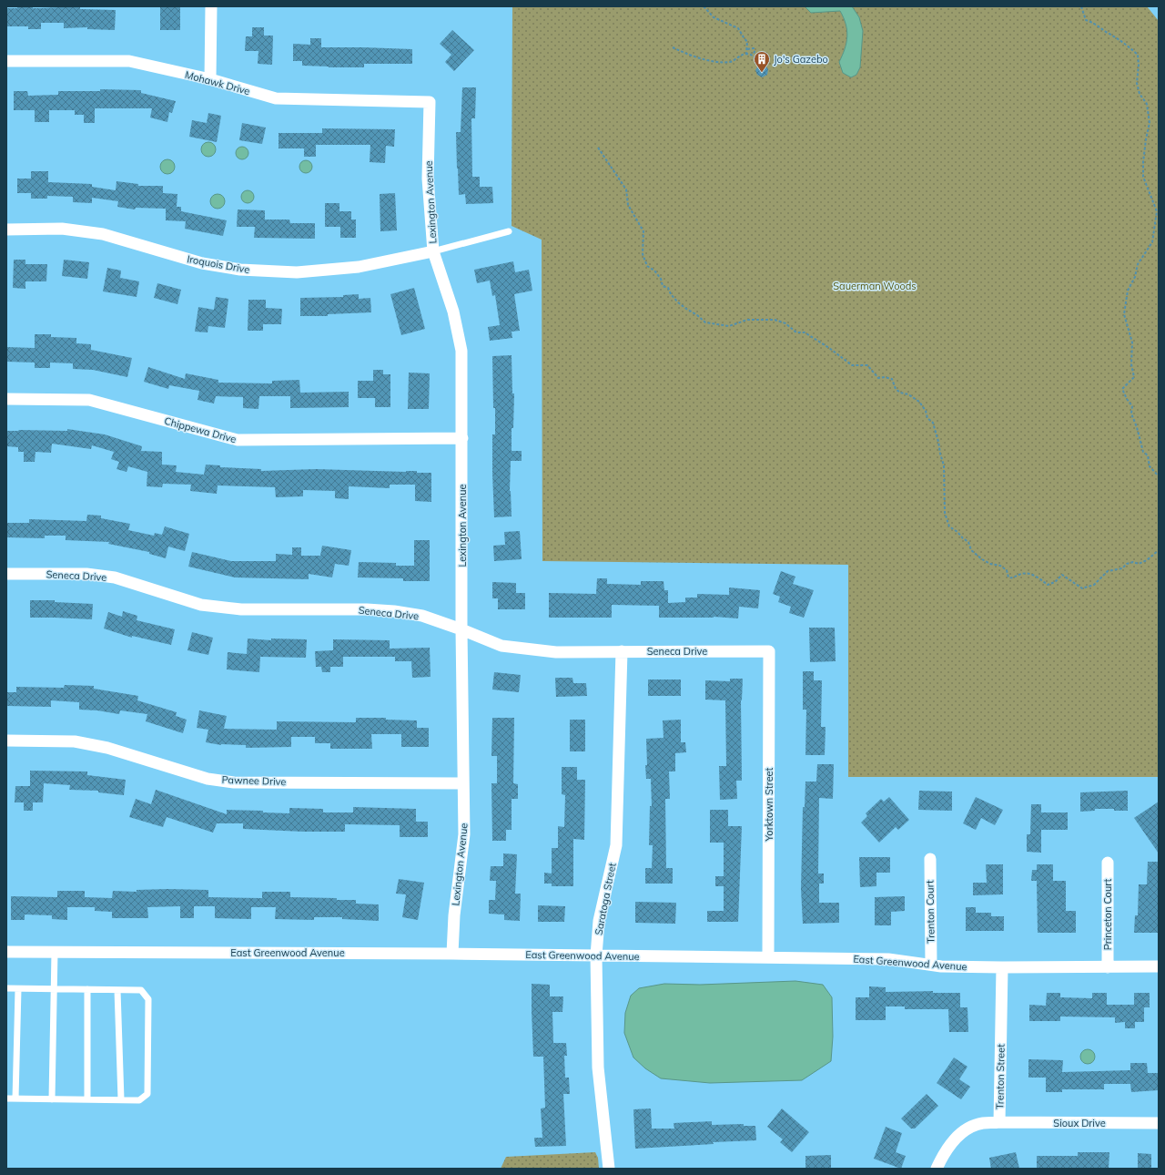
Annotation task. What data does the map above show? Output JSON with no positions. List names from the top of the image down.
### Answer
{
  "streets": {
    "street": [
      "Mohawk Drive",
      "Lexington Avenue",
      "Iroquois Drive",
      "Chippewa Drive",
      "Seneca Drive",
      "Pawnee Drive",
      "Yorktown Street",
      "Saratoga Street",
      "Trenton Court",
      "Princeton Court",
      "East Greenwood Avenue",
      "Trenton Street",
      "Sioux Drive"
    ]
  },
  "crossings": [
    ["Mohawk Drive", "Lexington Avenue"],
    ["Lexington Avenue", "Iroquois Drive"],
    ["Lexington Avenue", "Chippewa Drive"],
    ["Lexington Avenue", "Seneca Drive"],
    ["Lexington Avenue", "Pawnee Drive"],
    ["Lexington Avenue", "East Greenwood Avenue"],
    ["Seneca Drive", "Yorktown Street"],
    ["Seneca Drive", "Saratoga Street"],
    ["Yorktown Street", "East Greenwood Avenue"],
    ["Saratoga Street", "East Greenwood Avenue"],
    ["Trenton Court", "East Greenwood Avenue"],
    ["Princeton Court", "East Greenwood Avenue"],
    ["East Greenwood Avenue", "Trenton Street"],
    ["Trenton Street", "Sioux Drive"]
  ],
  "parks": ["Sauerman Woods"],
  "places": {
    "building": ["Jo's Gazebo"]
  }
}
